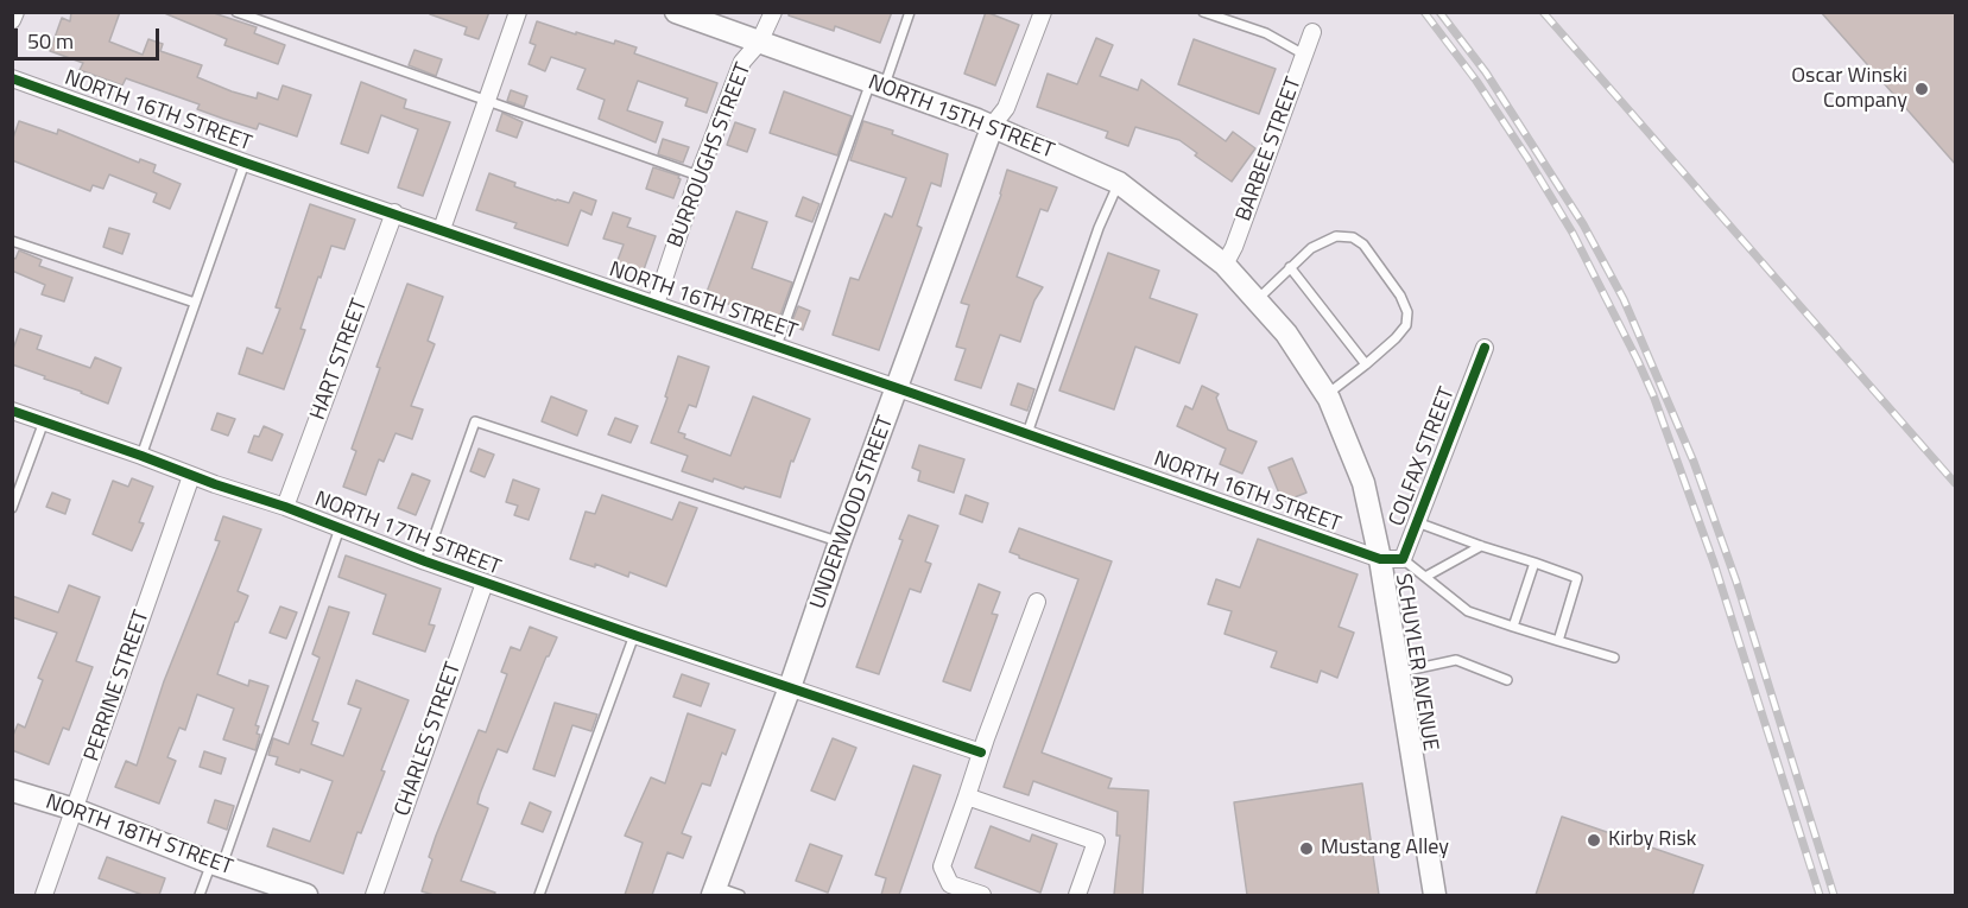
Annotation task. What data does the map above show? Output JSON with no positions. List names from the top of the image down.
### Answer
{
  "streets": {
    "main road": [
      "NORTH 15TH STREET",
      "UNDERWOOD STREET",
      "SCHUYLER AVENUE",
      "NORTH 18TH STREET"
    ],
    "street": [
      "NORTH 16TH STREET",
      "BARBEE STREET",
      "BURROUGHS STREET",
      "HART STREET",
      "COLFAX STREET",
      "NORTH 17TH STREET",
      "PERRINE STREET",
      "CHARLES STREET"
    ]
  },
  "crossings": [
    ["NORTH 16TH STREET", "BURROUGHS STREET"],
    ["NORTH 16TH STREET", "HART STREET"],
    ["NORTH 16TH STREET", "COLFAX STREET"],
    ["NORTH 16TH STREET", "UNDERWOOD STREET"],
    ["NORTH 16TH STREET", "SCHUYLER AVENUE"],
    ["NORTH 15TH STREET", "BARBEE STREET"],
    ["NORTH 15TH STREET", "BURROUGHS STREET"],
    ["NORTH 15TH STREET", "UNDERWOOD STREET"],
    ["NORTH 15TH STREET", "SCHUYLER AVENUE"],
    ["BARBEE STREET", "SCHUYLER AVENUE"],
    ["HART STREET", "NORTH 17TH STREET"],
    ["COLFAX STREET", "SCHUYLER AVENUE"],
    ["UNDERWOOD STREET", "NORTH 17TH STREET"],
    ["NORTH 17TH STREET", "PERRINE STREET"],
    ["NORTH 17TH STREET", "CHARLES STREET"],
    ["PERRINE STREET", "NORTH 18TH STREET"]
  ],
  "places": ["Oscar Winski Company", "Kirby Risk", "Mustang Alley"],
  "scale_bar": "50 m"
}
